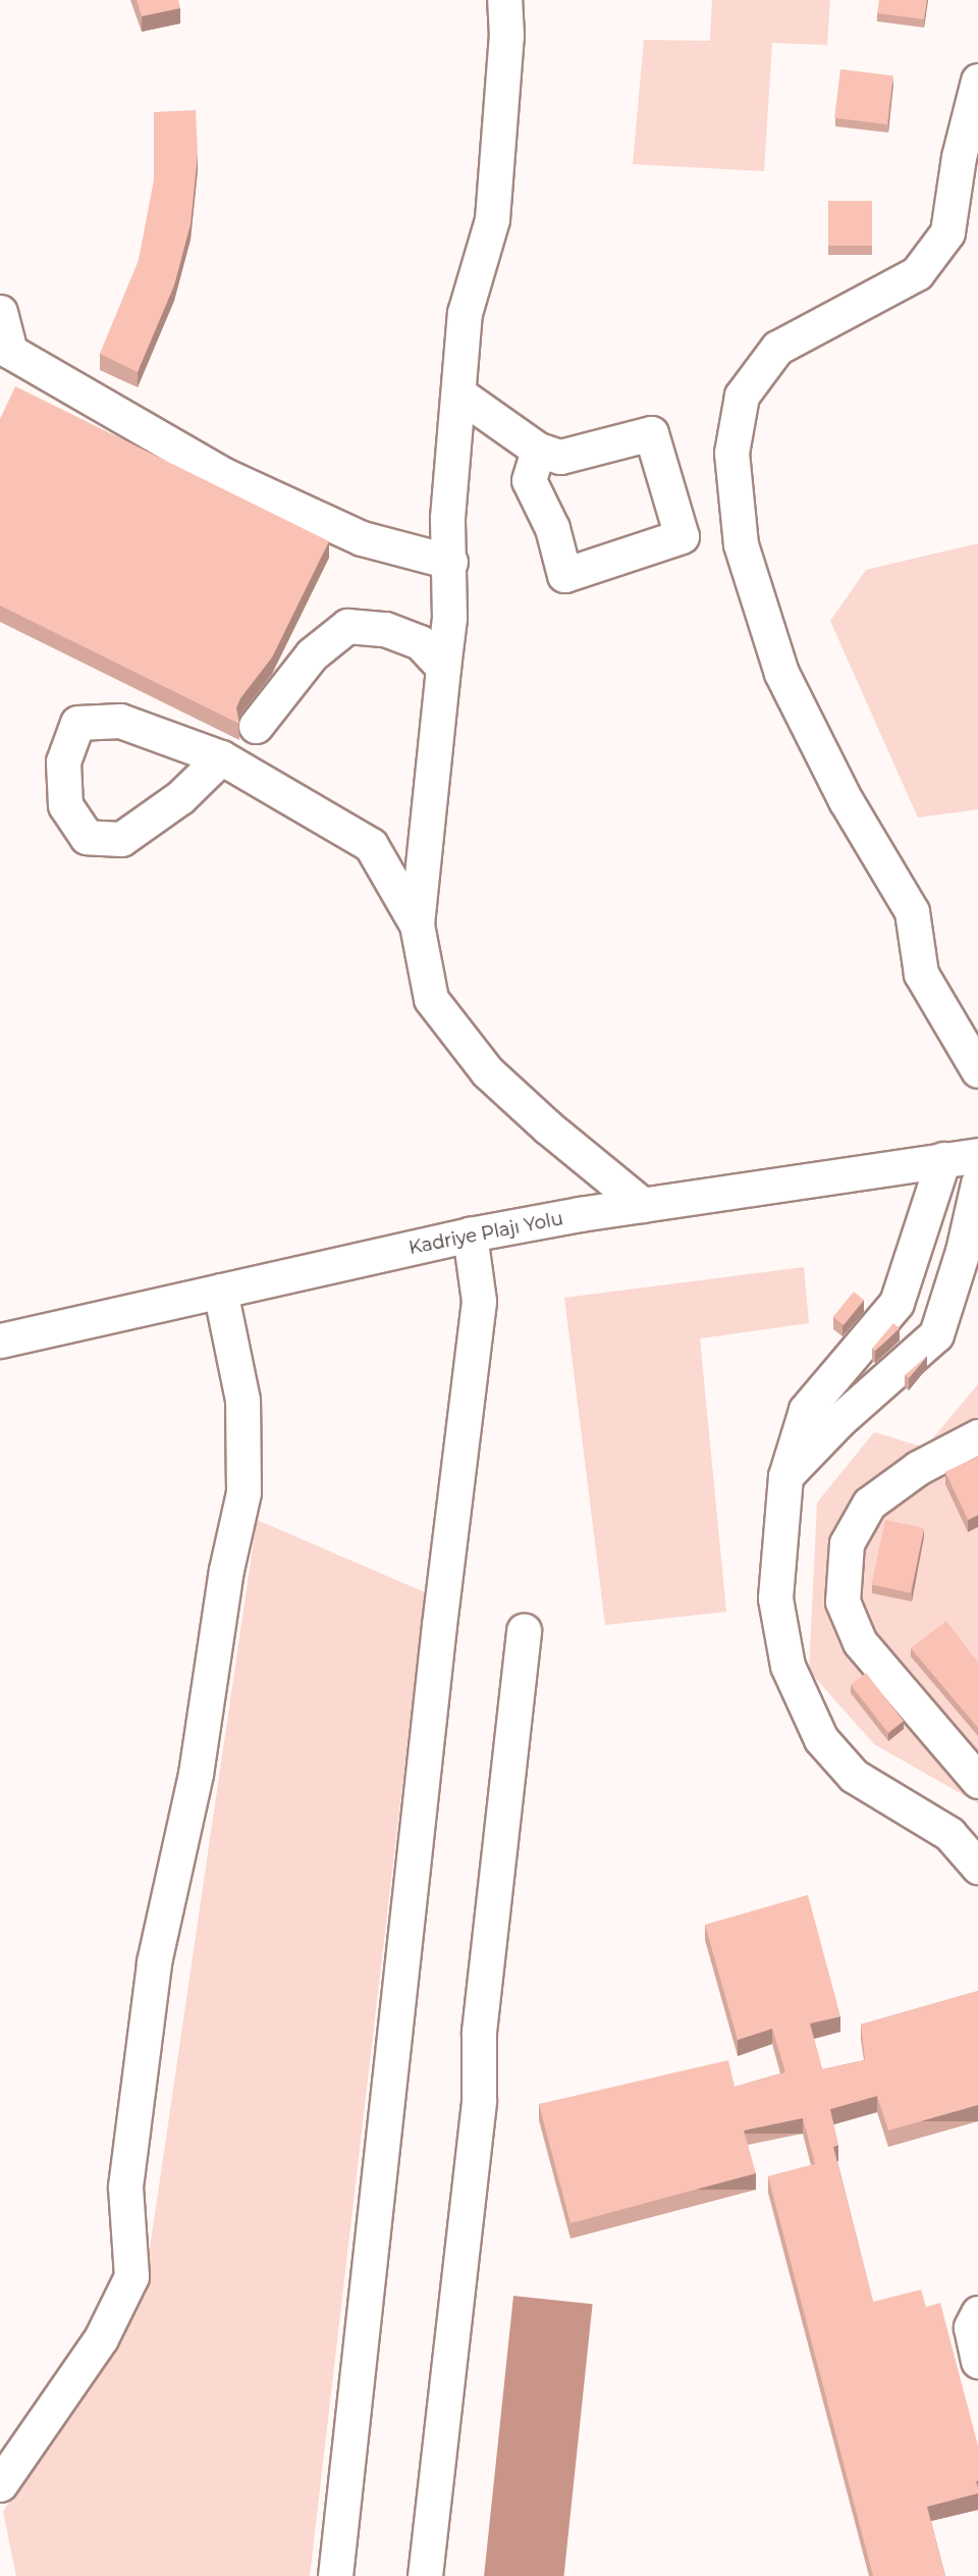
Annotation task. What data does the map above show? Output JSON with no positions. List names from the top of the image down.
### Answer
{
  "streets": {
    "street": ["Kadriye Plajı Yolu"]
  }
}
